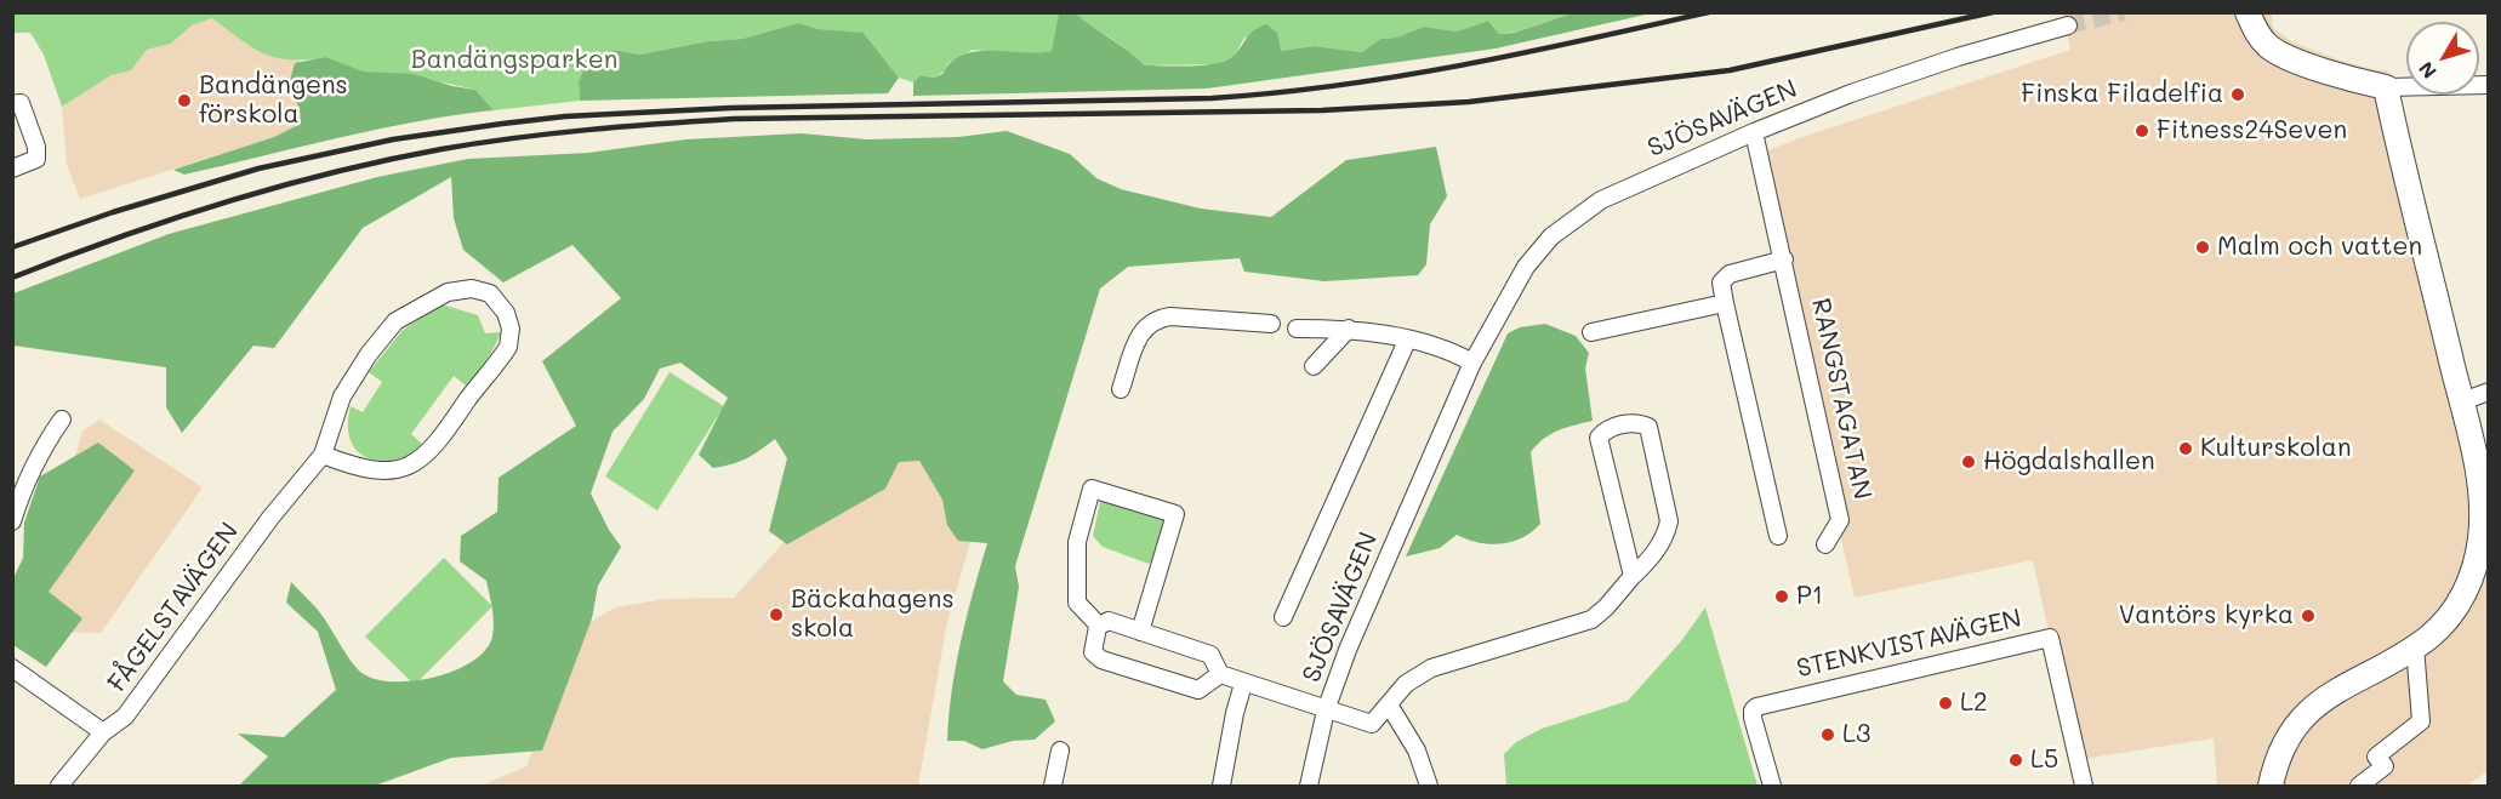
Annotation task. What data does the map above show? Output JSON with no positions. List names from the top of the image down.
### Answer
{
  "streets": {
    "street": [
      "SJÖSAVÄGEN",
      "RANGSTAGATAN",
      "FÅGELSTAVÄGEN",
      "STENKVISTAVÄGEN"
    ]
  },
  "crossings": [
    ["SJÖSAVÄGEN", "RANGSTAGATAN"]
  ],
  "parks": ["Bandängsparken"],
  "places": [
    "Finska Filadelfia",
    "Bandängens förskola",
    "Fitness24Seven",
    "Malm och vatten",
    "Kulturskolan",
    "Högdalshallen",
    "P1",
    "Bäckahagens skola",
    "Vantörs kyrka",
    "L2",
    "L3",
    "L5"
  ],
  "north": "bottom left"
}
